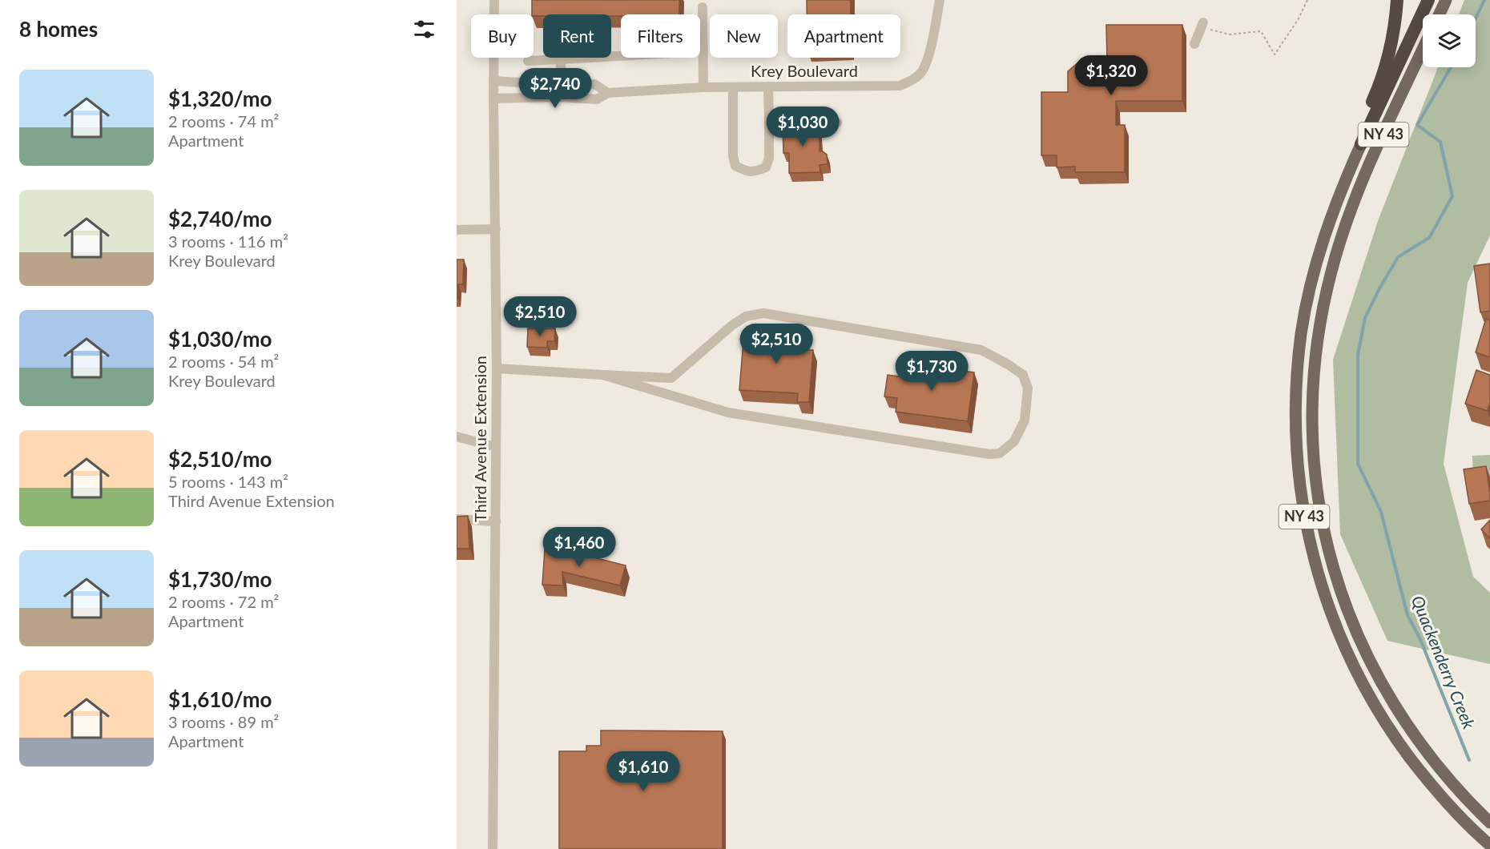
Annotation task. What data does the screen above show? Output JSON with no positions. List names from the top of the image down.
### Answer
{
  "streets": {
    "main road": ["NY 43"],
    "street": ["Krey Boulevard", "Third Avenue Extension"]
  },
  "crossings": [
    ["Krey Boulevard", "Third Avenue Extension"]
  ],
  "water": ["Quackenderry Creek"],
  "page": {
    "heading": "8 homes",
    "chip": [
      "Buy",
      "Rent",
      "Filters",
      "New",
      "Apartment"
    ],
    "price": [
      "$1,320",
      "$2,740",
      "$1,030",
      "$2,510",
      "$2,510",
      "$1,730",
      "$1,460",
      "$1,610"
    ],
    "list": [
      {
        "name": "$1,320/mo",
        "note": "2 rooms · 74 m² · Apartment"
      },
      {
        "name": "$2,740/mo",
        "note": "3 rooms · 116 m² · Krey Boulevard"
      },
      {
        "name": "$1,030/mo",
        "note": "2 rooms · 54 m² · Krey Boulevard"
      },
      {
        "name": "$2,510/mo",
        "note": "5 rooms · 143 m² · Third Avenue Extension"
      },
      {
        "name": "$1,730/mo",
        "note": "2 rooms · 72 m² · Apartment"
      },
      {
        "name": "$1,610/mo",
        "note": "3 rooms · 89 m² · Apartment"
      }
    ]
  }
}
